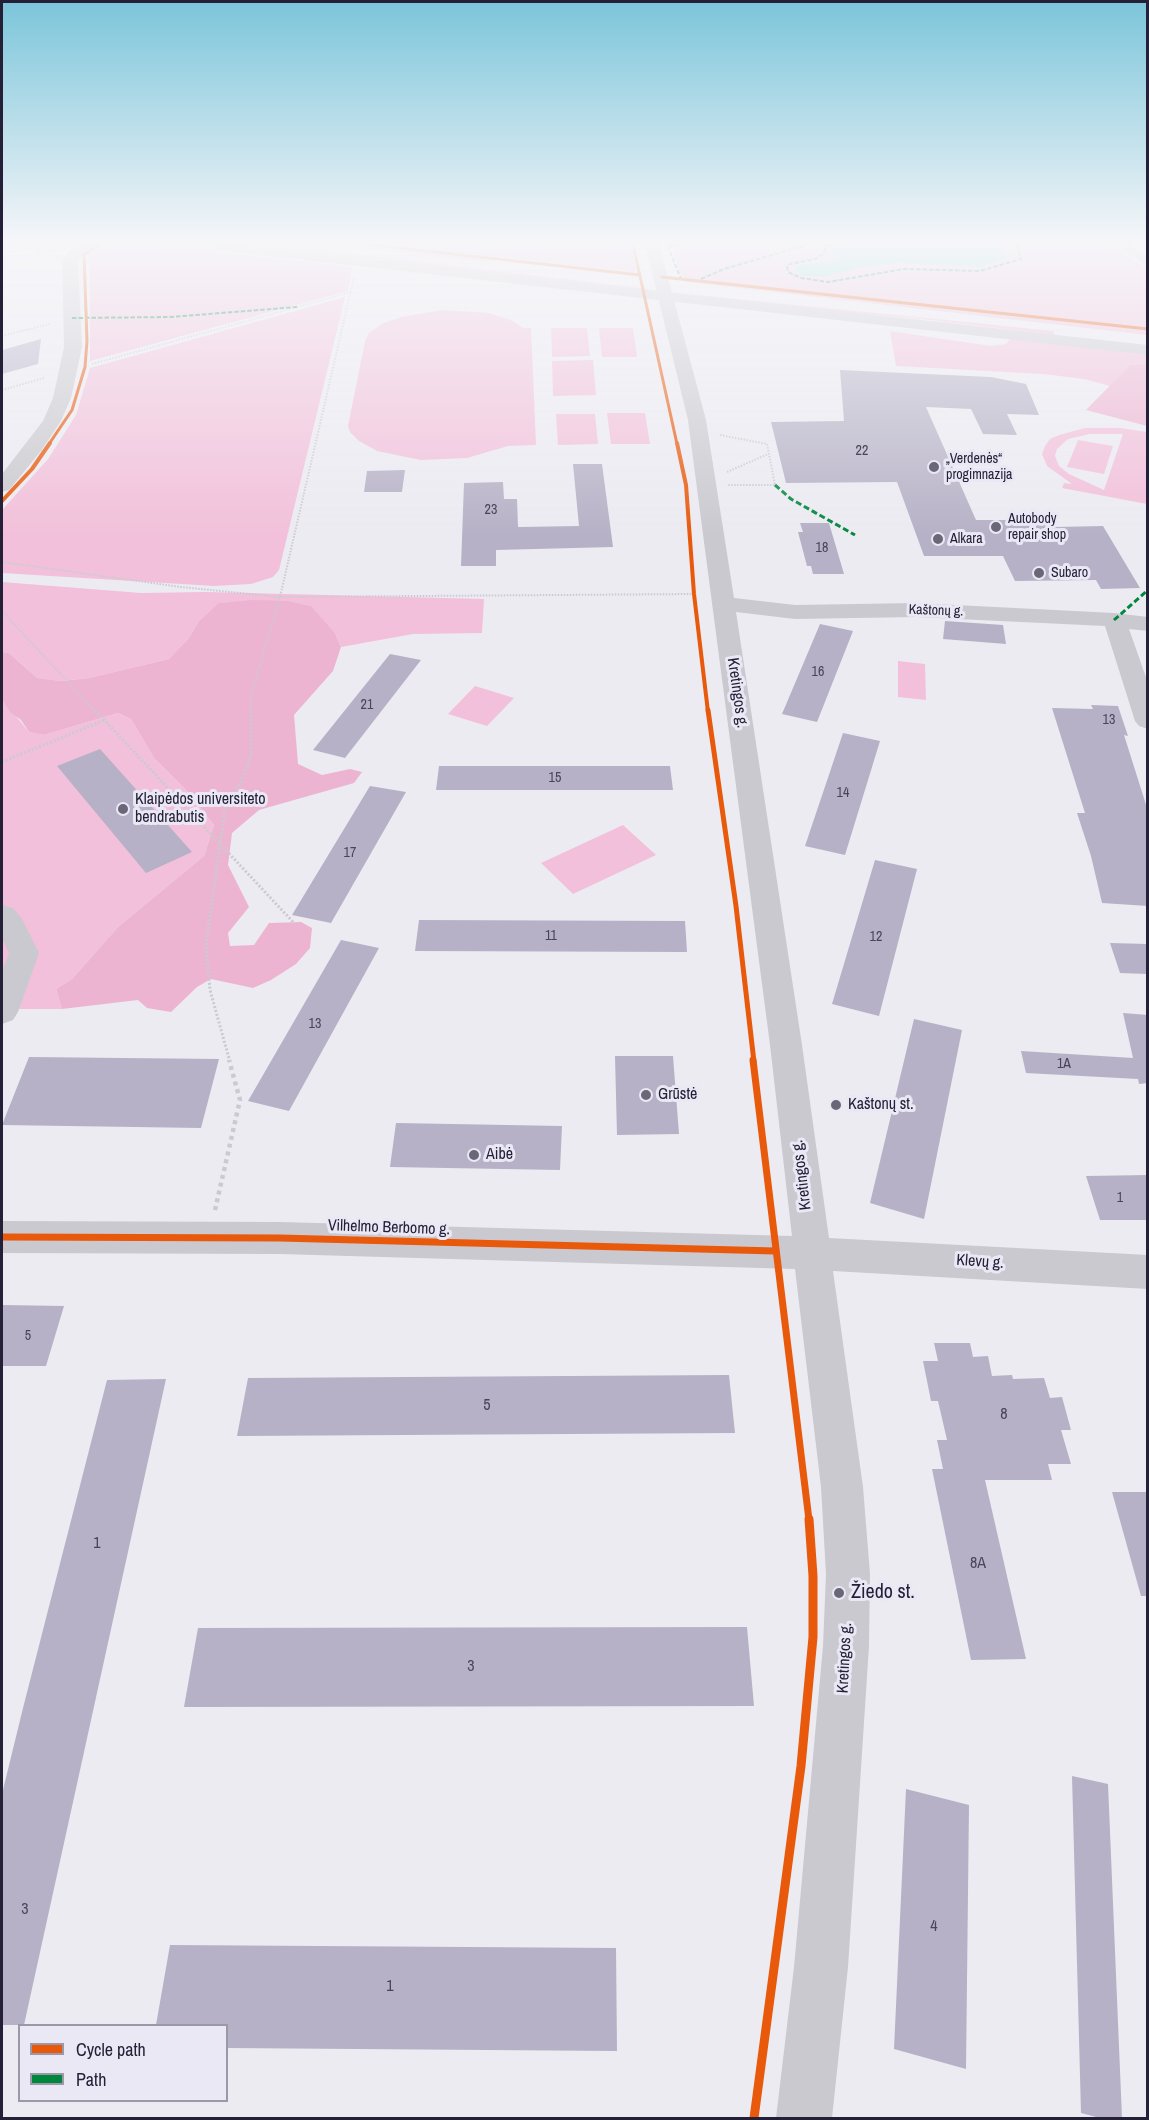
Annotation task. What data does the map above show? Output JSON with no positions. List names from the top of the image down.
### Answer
{
  "streets": {
    "street": [
      "Kaštonų g.",
      "Kretingos g.",
      "Vilhelmo Berbomo g.",
      "Klevų g."
    ]
  },
  "crossings": [
    ["Kaštonų g.", "Kretingos g."],
    ["Kretingos g.", "Vilhelmo Berbomo g."],
    ["Kretingos g.", "Klevų g."],
    ["Vilhelmo Berbomo g.", "Klevų g."]
  ],
  "places": [
    "„Verdenės“ progimnazija",
    "Autobody repair shop",
    "Alkara",
    "Subaro",
    "Klaipėdos universiteto bendrabutis",
    "Grūstė",
    "Kaštonų st.",
    "Aibė",
    "Žiedo st."
  ],
  "house_numbers": [
    "22",
    "23",
    "18",
    "16",
    "21",
    "13",
    "15",
    "14",
    "17",
    "11",
    "12",
    "13",
    "1A",
    "1",
    "5",
    "5",
    "8",
    "1",
    "8A",
    "3",
    "3",
    "4",
    "1"
  ],
  "legend": ["Cycle path", "Path"]
}
